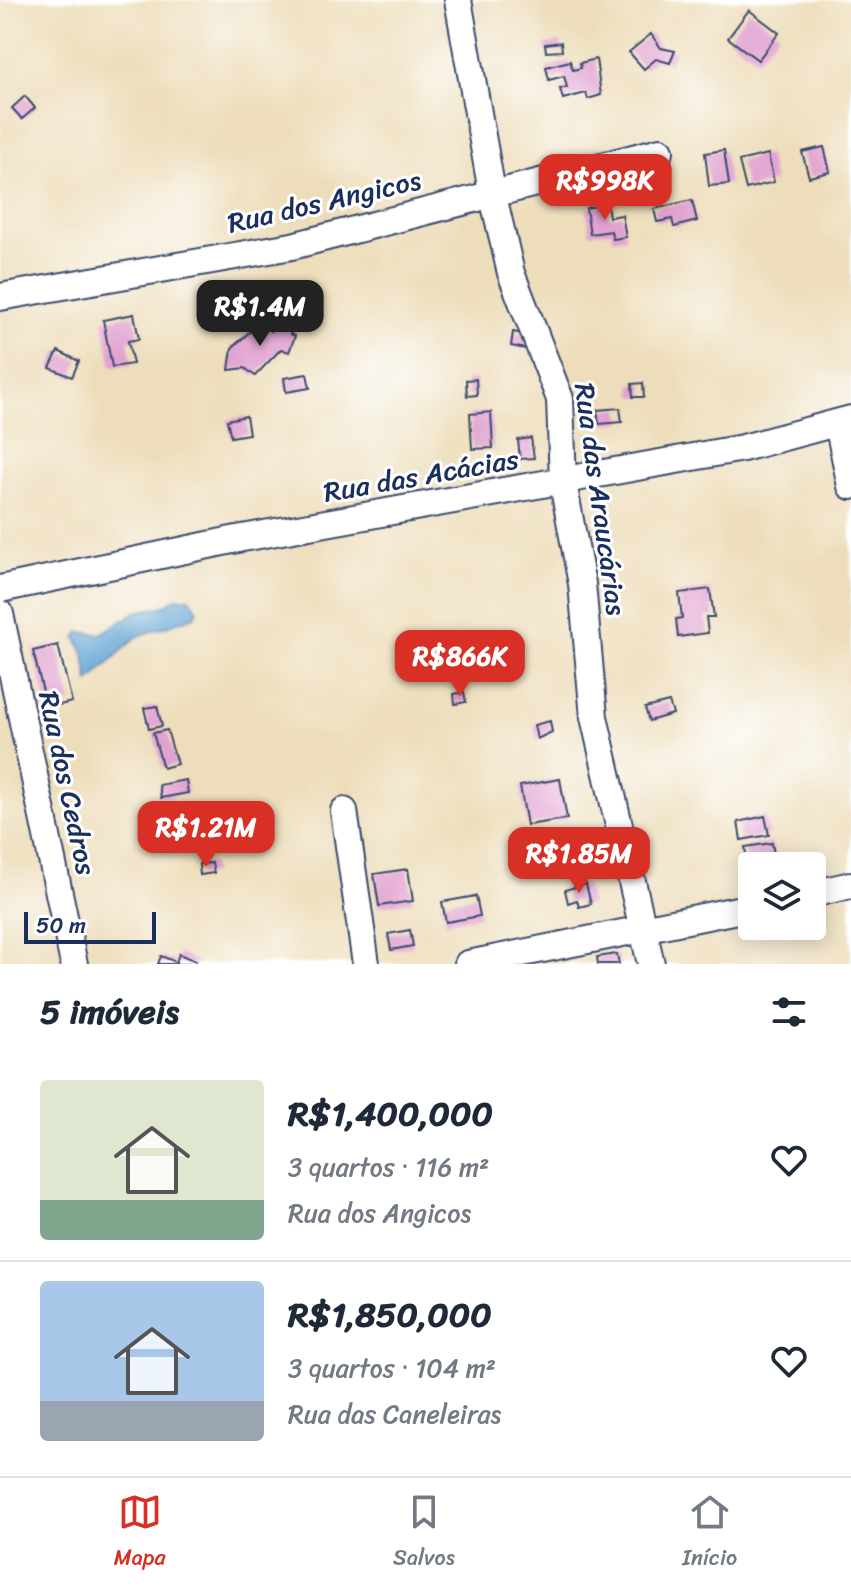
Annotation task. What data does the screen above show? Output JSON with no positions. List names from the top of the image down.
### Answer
{
  "streets": {
    "street": [
      "Rua dos Angicos",
      "Rua das Acácias",
      "Rua das Araucárias",
      "Rua dos Cedros"
    ]
  },
  "crossings": [
    ["Rua dos Angicos", "Rua das Araucárias"],
    ["Rua das Acácias", "Rua das Araucárias"]
  ],
  "scale_bar": "50 m",
  "page": {
    "price": [
      "R$998K",
      "R$1.4M",
      "R$866K",
      "R$1.21M",
      "R$1.85M"
    ],
    "scale": "50 m",
    "heading": "5 imóveis",
    "list": [
      {
        "name": "R$1,400,000",
        "note": "3 quartos · 116 m² · Rua dos Angicos"
      },
      {
        "name": "R$1,850,000",
        "note": "3 quartos · 104 m² · Rua das Caneleiras"
      }
    ],
    "tabs": ["Mapa", "Salvos", "Início"]
  }
}
